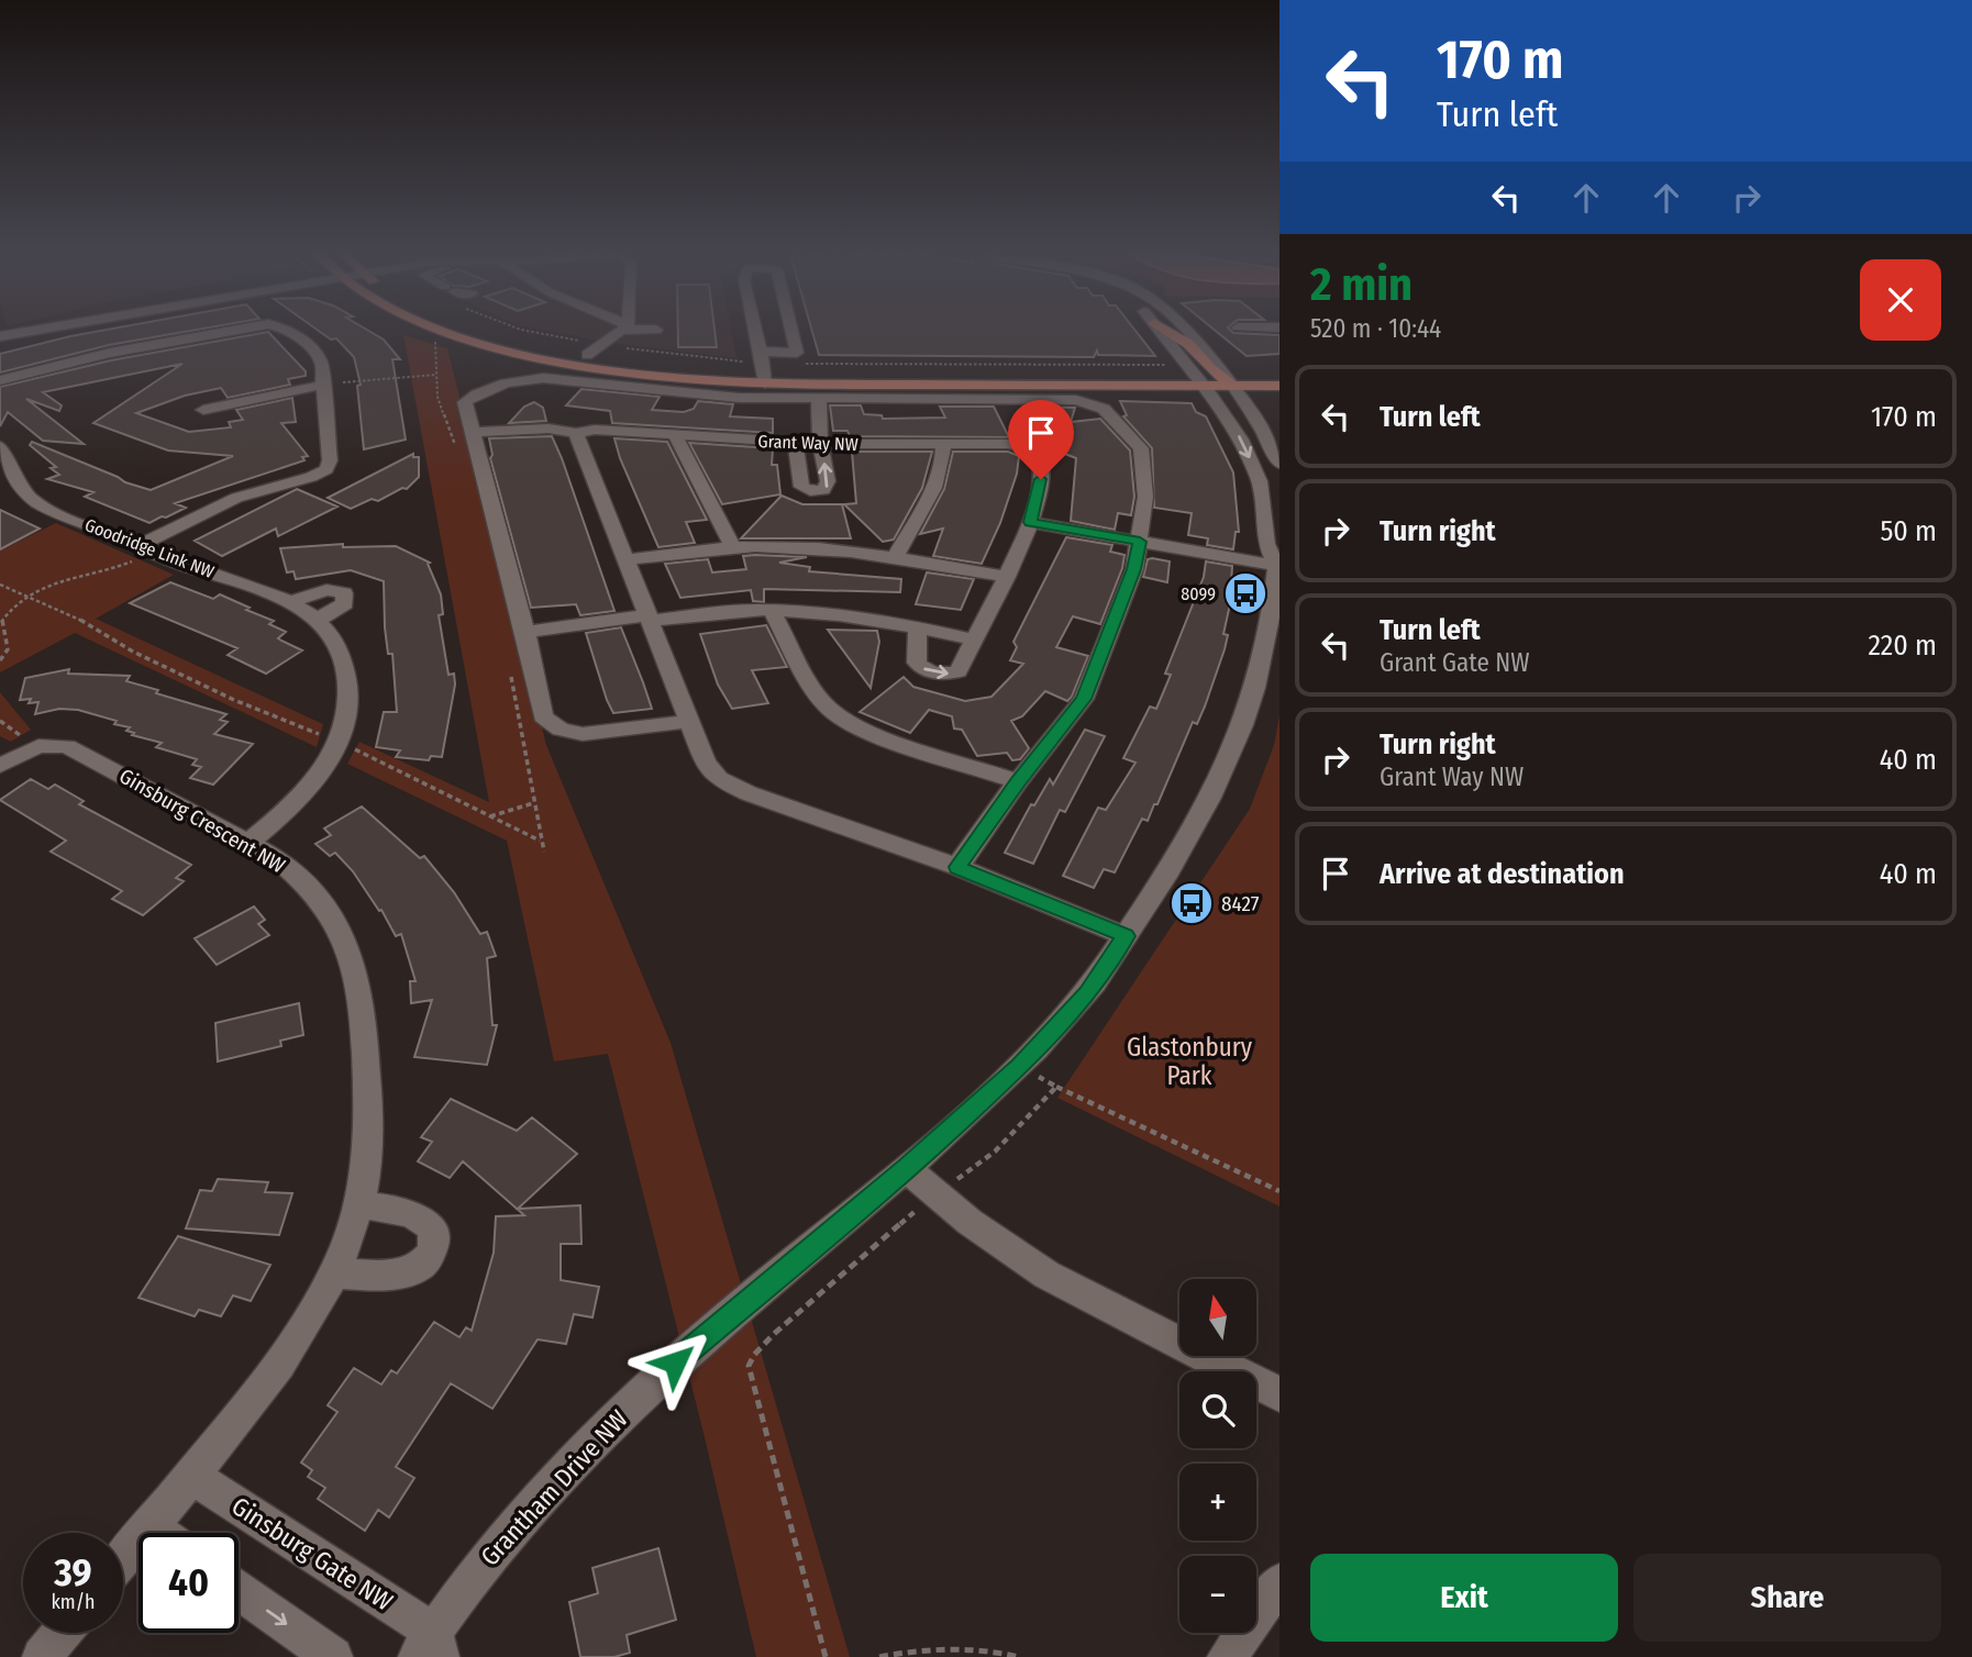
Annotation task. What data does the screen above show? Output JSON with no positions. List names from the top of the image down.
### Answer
{
  "streets": {
    "street": [
      "Grant Way NW",
      "Goodridge Link NW",
      "Ginsburg Crescent NW",
      "Grantham Drive NW",
      "Ginsburg Gate NW"
    ]
  },
  "crossings": [
    ["Goodridge Link NW", "Ginsburg Crescent NW"],
    ["Ginsburg Crescent NW", "Ginsburg Gate NW"],
    ["Grantham Drive NW", "Ginsburg Gate NW"]
  ],
  "parks": ["Glastonbury Park"],
  "places": {
    "bus stop": ["8099", "8427"]
  },
  "north": "top",
  "page": {
    "turn": ["170 m", "Turn left"],
    "heading": ["2 min", "520 m · 10:44"],
    "list": [
      {
        "name": "Turn left",
        "value": "170 m"
      },
      {
        "name": "Turn right",
        "value": "50 m"
      },
      {
        "name": "Turn left",
        "note": "Grant Gate NW",
        "value": "220 m"
      },
      {
        "name": "Turn right",
        "note": "Grant Way NW",
        "value": "40 m"
      },
      {
        "name": "Arrive at destination",
        "value": "40 m"
      }
    ],
    "map_buttons": ["+", "−"],
    "speed": "39 km/h",
    "limit": "40",
    "buttons": ["Exit", "Share"]
  }
}
